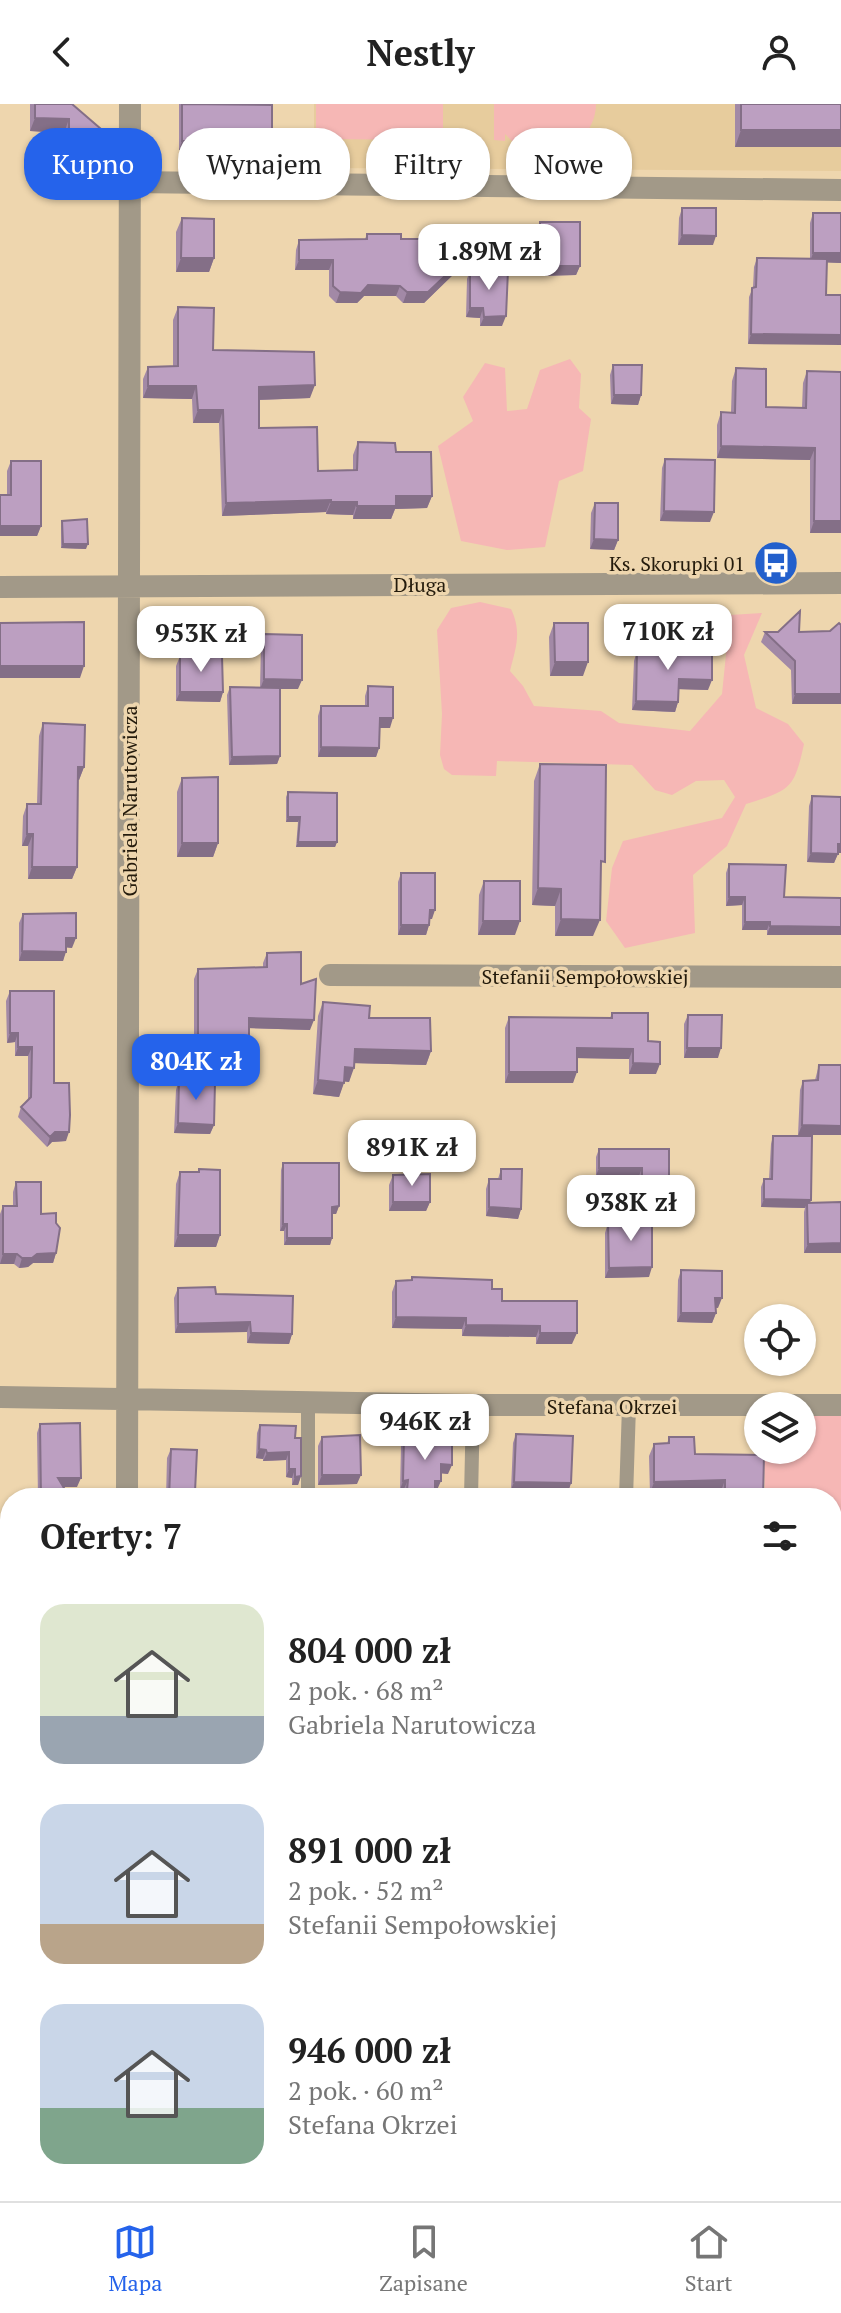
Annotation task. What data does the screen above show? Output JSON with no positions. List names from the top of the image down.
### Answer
{
  "streets": {
    "street": [
      "Długa",
      "Gabriela Narutowicza",
      "Stefanii Sempołowskiej",
      "Stefana Okrzei"
    ]
  },
  "crossings": [
    ["Długa", "Gabriela Narutowicza"],
    ["Gabriela Narutowicza", "Stefana Okrzei"]
  ],
  "places": {
    "bus stop": ["Ks. Skorupki 01"]
  },
  "page": {
    "header": "Nestly",
    "chip": [
      "Kupno",
      "Wynajem",
      "Filtry",
      "Nowe"
    ],
    "price": [
      "1.89M zł",
      "710K zł",
      "953K zł",
      "804K zł",
      "891K zł",
      "938K zł",
      "946K zł"
    ],
    "heading": "Oferty: 7",
    "list": [
      {
        "name": "804 000 zł",
        "note": "2 pok. · 68 m² · Gabriela Narutowicza"
      },
      {
        "name": "891 000 zł",
        "note": "2 pok. · 52 m² · Stefanii Sempołowskiej"
      },
      {
        "name": "946 000 zł",
        "note": "2 pok. · 60 m² · Stefana Okrzei"
      }
    ],
    "tabs": ["Mapa", "Zapisane", "Start"]
  }
}
